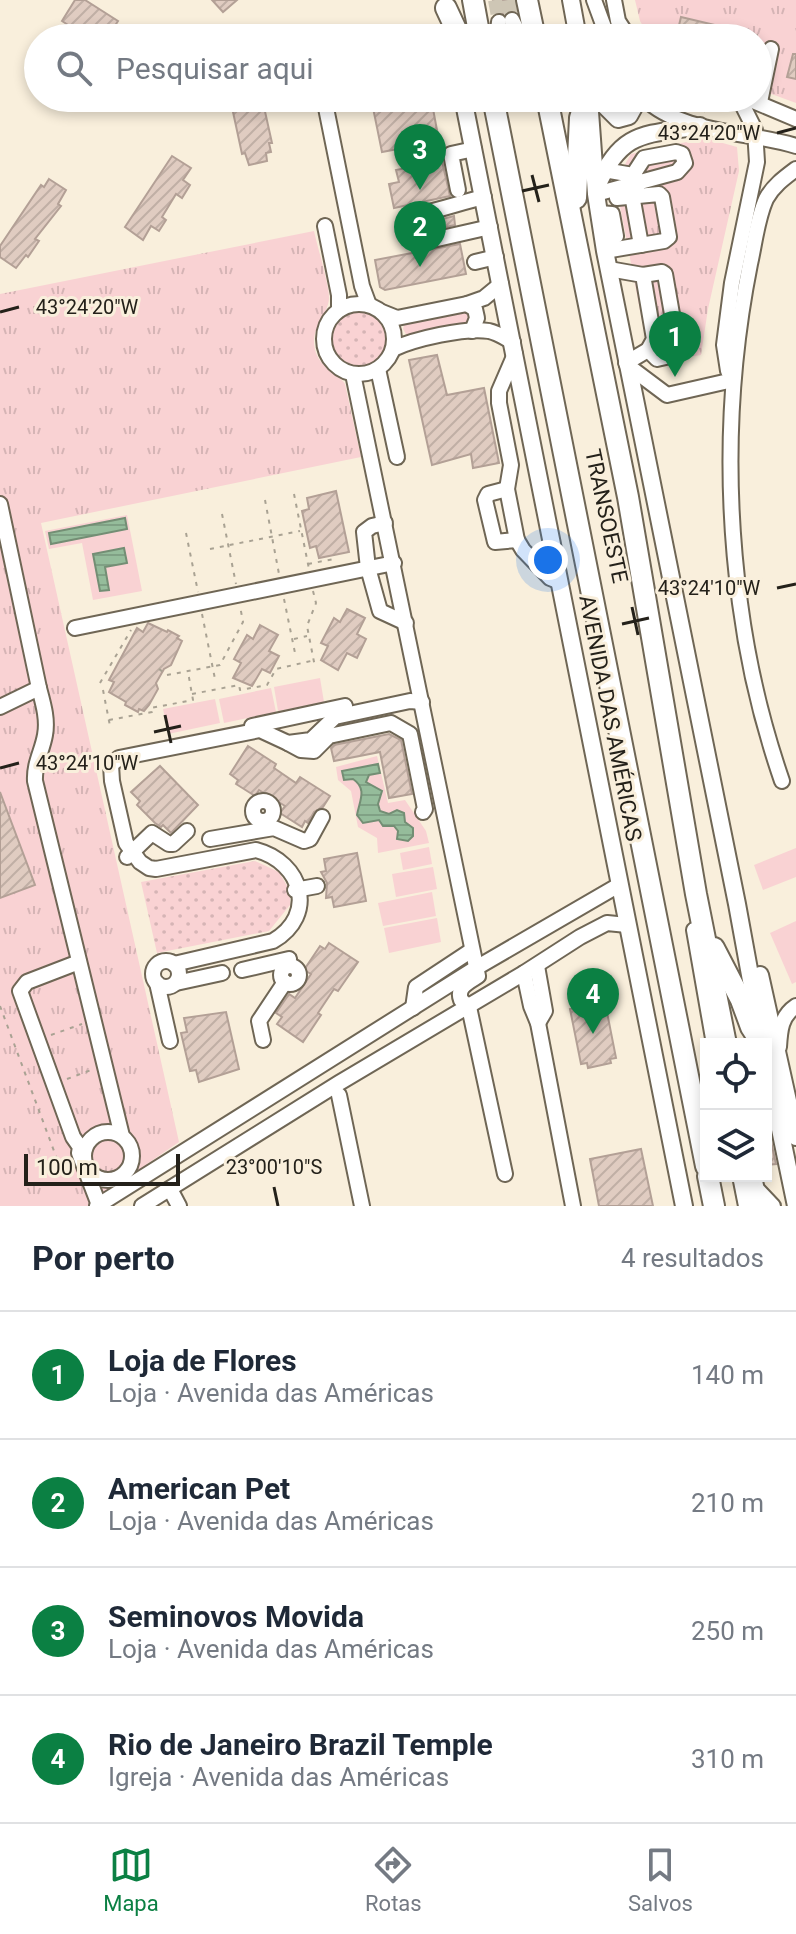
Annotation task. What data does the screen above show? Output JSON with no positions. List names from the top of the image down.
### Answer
{
  "streets": {
    "highway": ["AVENIDA DAS AMÉRICAS"],
    "street": ["TRANSOESTE"]
  },
  "scale_bar": "100 m",
  "page": {
    "search": "Pesquisar aqui",
    "pins": [
      "3",
      "2",
      "1",
      "4"
    ],
    "scale": "100 m",
    "heading": ["Por perto", "4 resultados"],
    "list": [
      {
        "mark": "1",
        "name": "Loja de Flores",
        "note": "Loja · Avenida das Américas",
        "value": "140 m"
      },
      {
        "mark": "2",
        "name": "American Pet",
        "note": "Loja · Avenida das Américas",
        "value": "210 m"
      },
      {
        "mark": "3",
        "name": "Seminovos Movida",
        "note": "Loja · Avenida das Américas",
        "value": "250 m"
      },
      {
        "mark": "4",
        "name": "Rio de Janeiro Brazil Temple",
        "note": "Igreja · Avenida das Américas",
        "value": "310 m"
      }
    ],
    "nav": ["Mapa", "Rotas", "Salvos"]
  },
  "coordinates": ["43°24'20\"W", "43°24'10\"W", "23°00'10\"S"]
}
